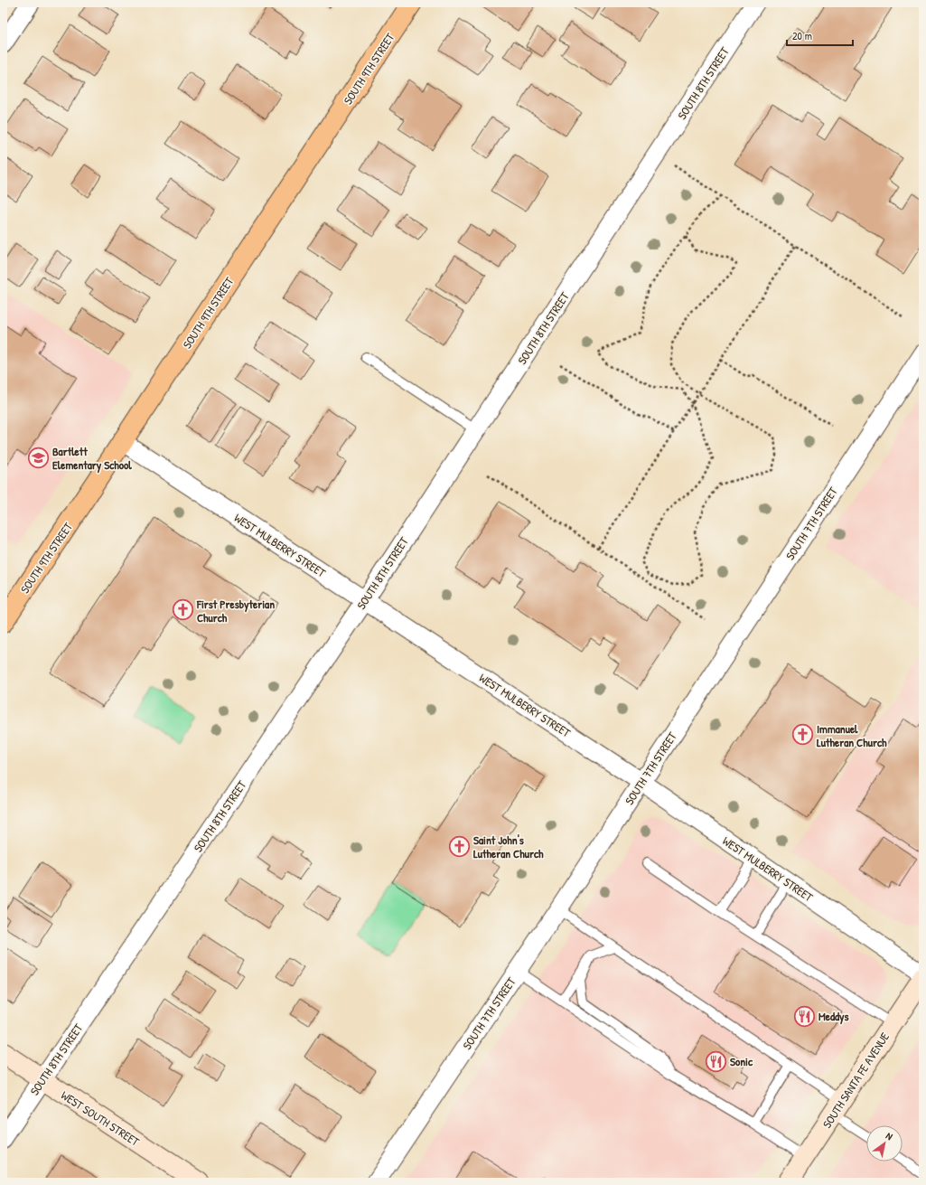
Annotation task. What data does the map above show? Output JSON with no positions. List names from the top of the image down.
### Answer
{
  "streets": {
    "main road": ["SOUTH 9TH STREET", "SOUTH SANTA FE AVENUE", "WEST SOUTH STREET"],
    "street": ["SOUTH 8TH STREET", "SOUTH 7TH STREET", "WEST MULBERRY STREET"]
  },
  "crossings": [
    ["SOUTH 9TH STREET", "WEST MULBERRY STREET"],
    ["SOUTH 8TH STREET", "WEST MULBERRY STREET"],
    ["SOUTH 8TH STREET", "WEST SOUTH STREET"],
    ["SOUTH 7TH STREET", "WEST MULBERRY STREET"]
  ],
  "places": {
    "school or university": ["Bartlett Elementary School"],
    "church": ["First Presbyterian Church", "Immanuel Lutheran Church", "Saint John's Lutheran Church"],
    "restaurant": ["Meddys", "Sonic"]
  },
  "scale_bar": "20 m",
  "north": "top right"
}
